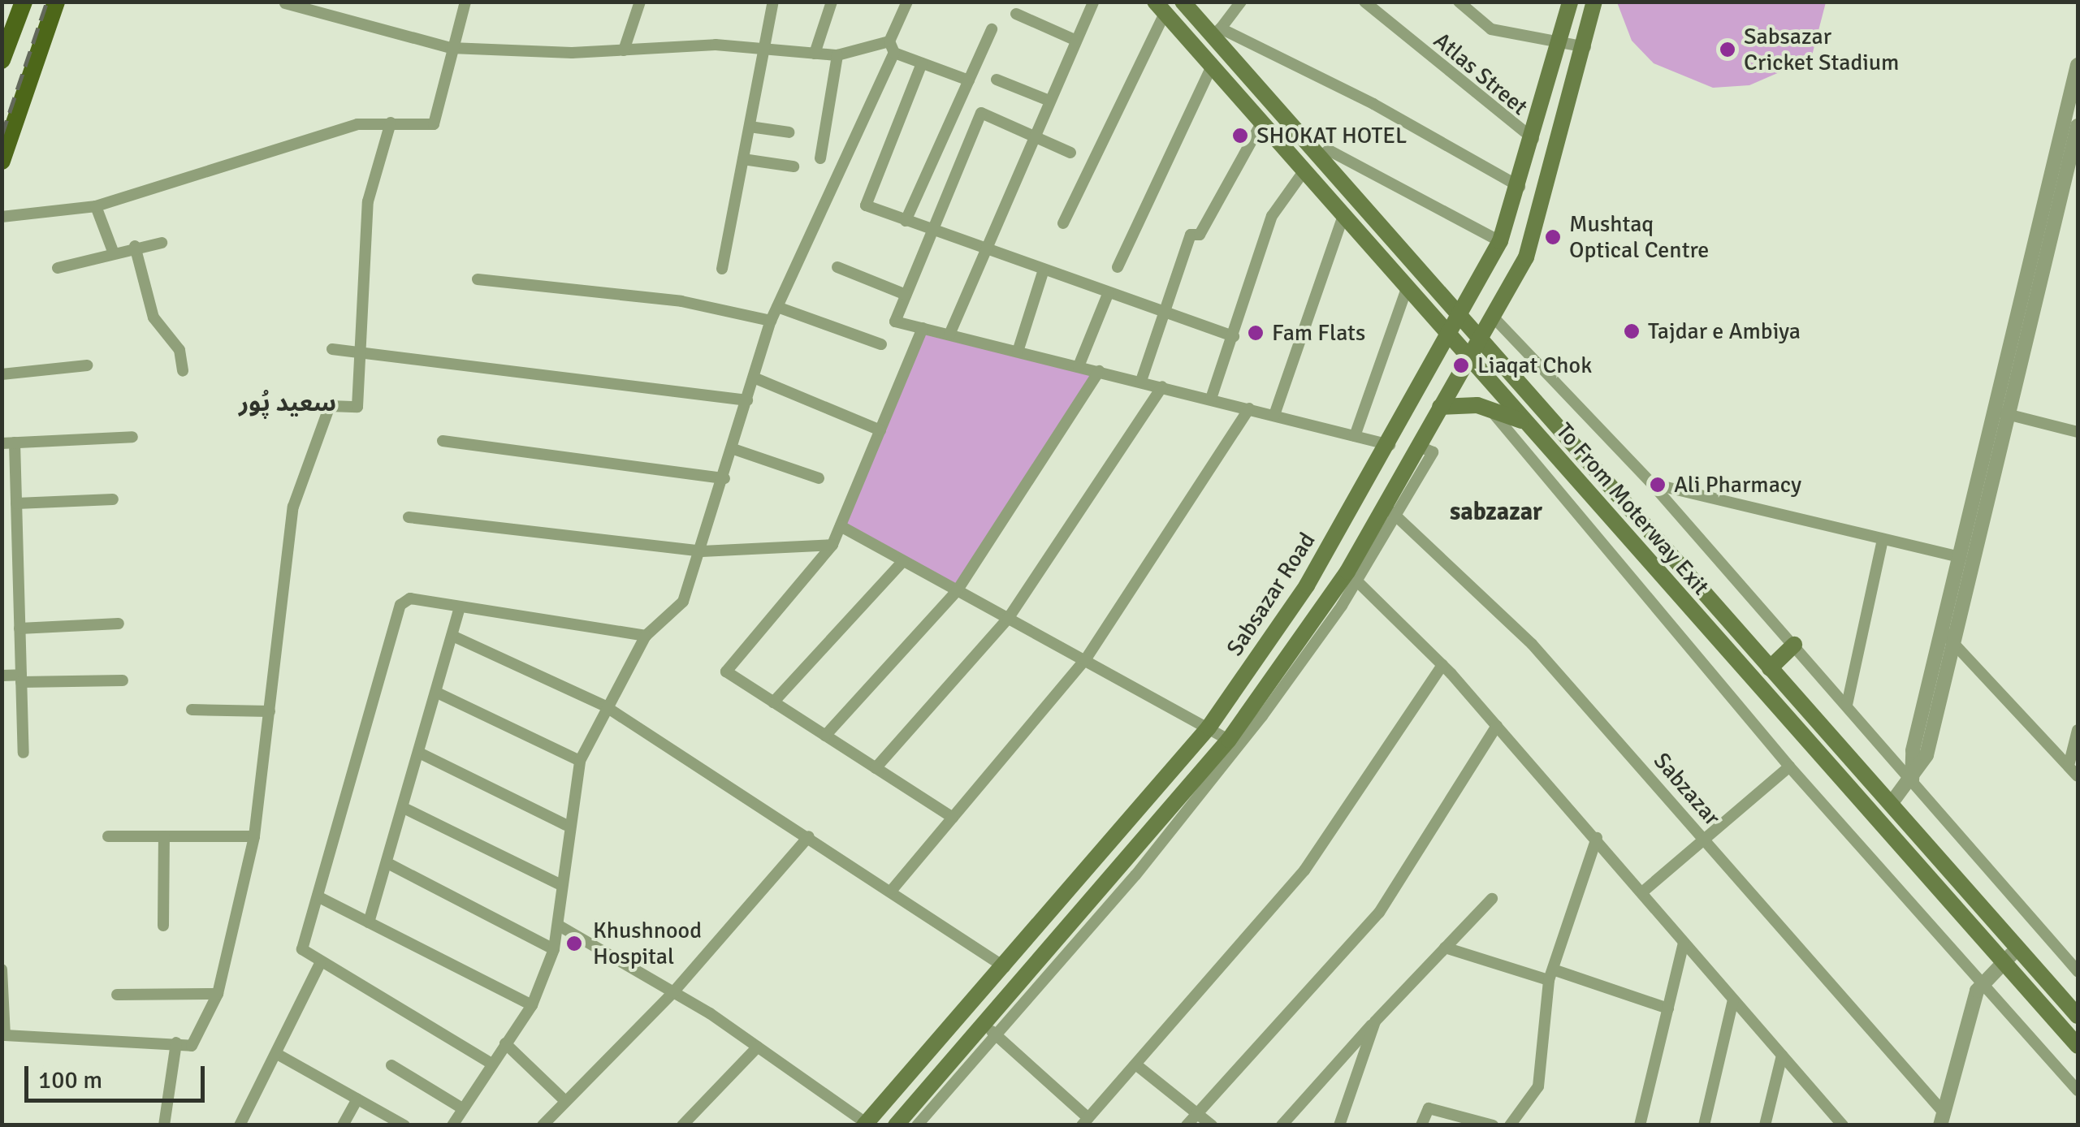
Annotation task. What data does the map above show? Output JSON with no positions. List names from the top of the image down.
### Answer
{
  "streets": {
    "main road": ["To From Moterway Exit", "Sabsazar Road"],
    "street": ["Atlas Street", "Sabzazar"]
  },
  "crossings": [
    ["Atlas Street", "Sabsazar Road"],
    ["To From Moterway Exit", "Sabsazar Road"]
  ],
  "districts": ["سعید پُور", "sabzazar"],
  "places": [
    "Sabsazar Cricket Stadium",
    "SHOKAT HOTEL",
    "Mushtaq Optical Centre",
    "Tajdar e Ambiya",
    "Fam Flats",
    "Liaqat Chok",
    "Ali Pharmacy",
    "Khushnood Hospital"
  ],
  "scale_bar": "100 m"
}
